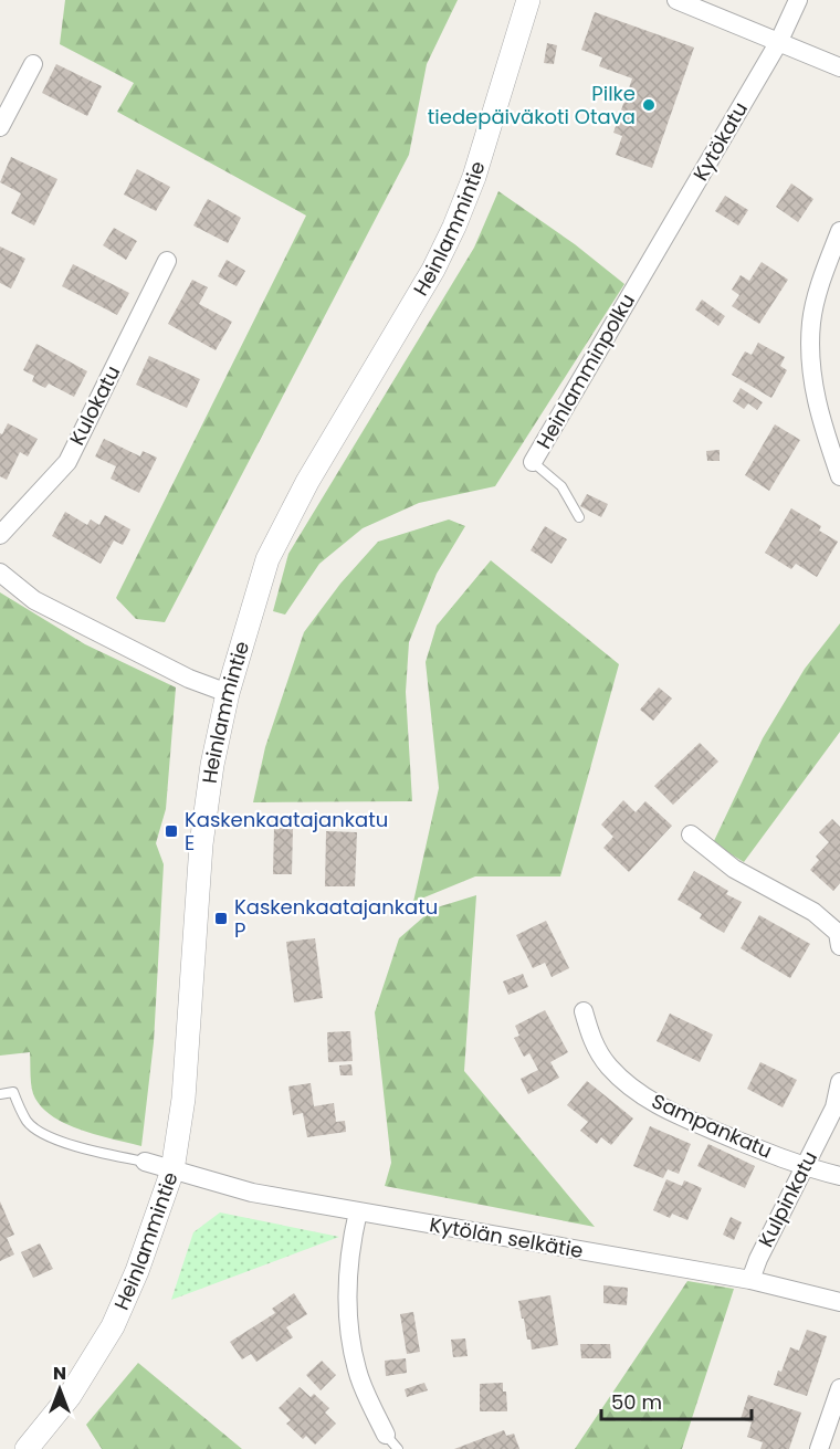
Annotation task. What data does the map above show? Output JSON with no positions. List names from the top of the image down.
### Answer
{
  "streets": {
    "street": [
      "Kytökatu",
      "Heinlammintie",
      "Heinlamminpolku",
      "Kulokatu",
      "Sampankatu",
      "Kulpinkatu",
      "Kytölän selkätie"
    ]
  },
  "crossings": [
    ["Kytökatu", "Heinlamminpolku"],
    ["Heinlammintie", "Kytölän selkätie"],
    ["Sampankatu", "Kulpinkatu"],
    ["Kulpinkatu", "Kytölän selkätie"]
  ],
  "places": {
    "other": ["Pilke tiedepäiväkoti Otava"],
    "transit": ["Kaskenkaatajankatu E", "Kaskenkaatajankatu P"]
  },
  "scale_bar": "50 m",
  "north": "top"
}
